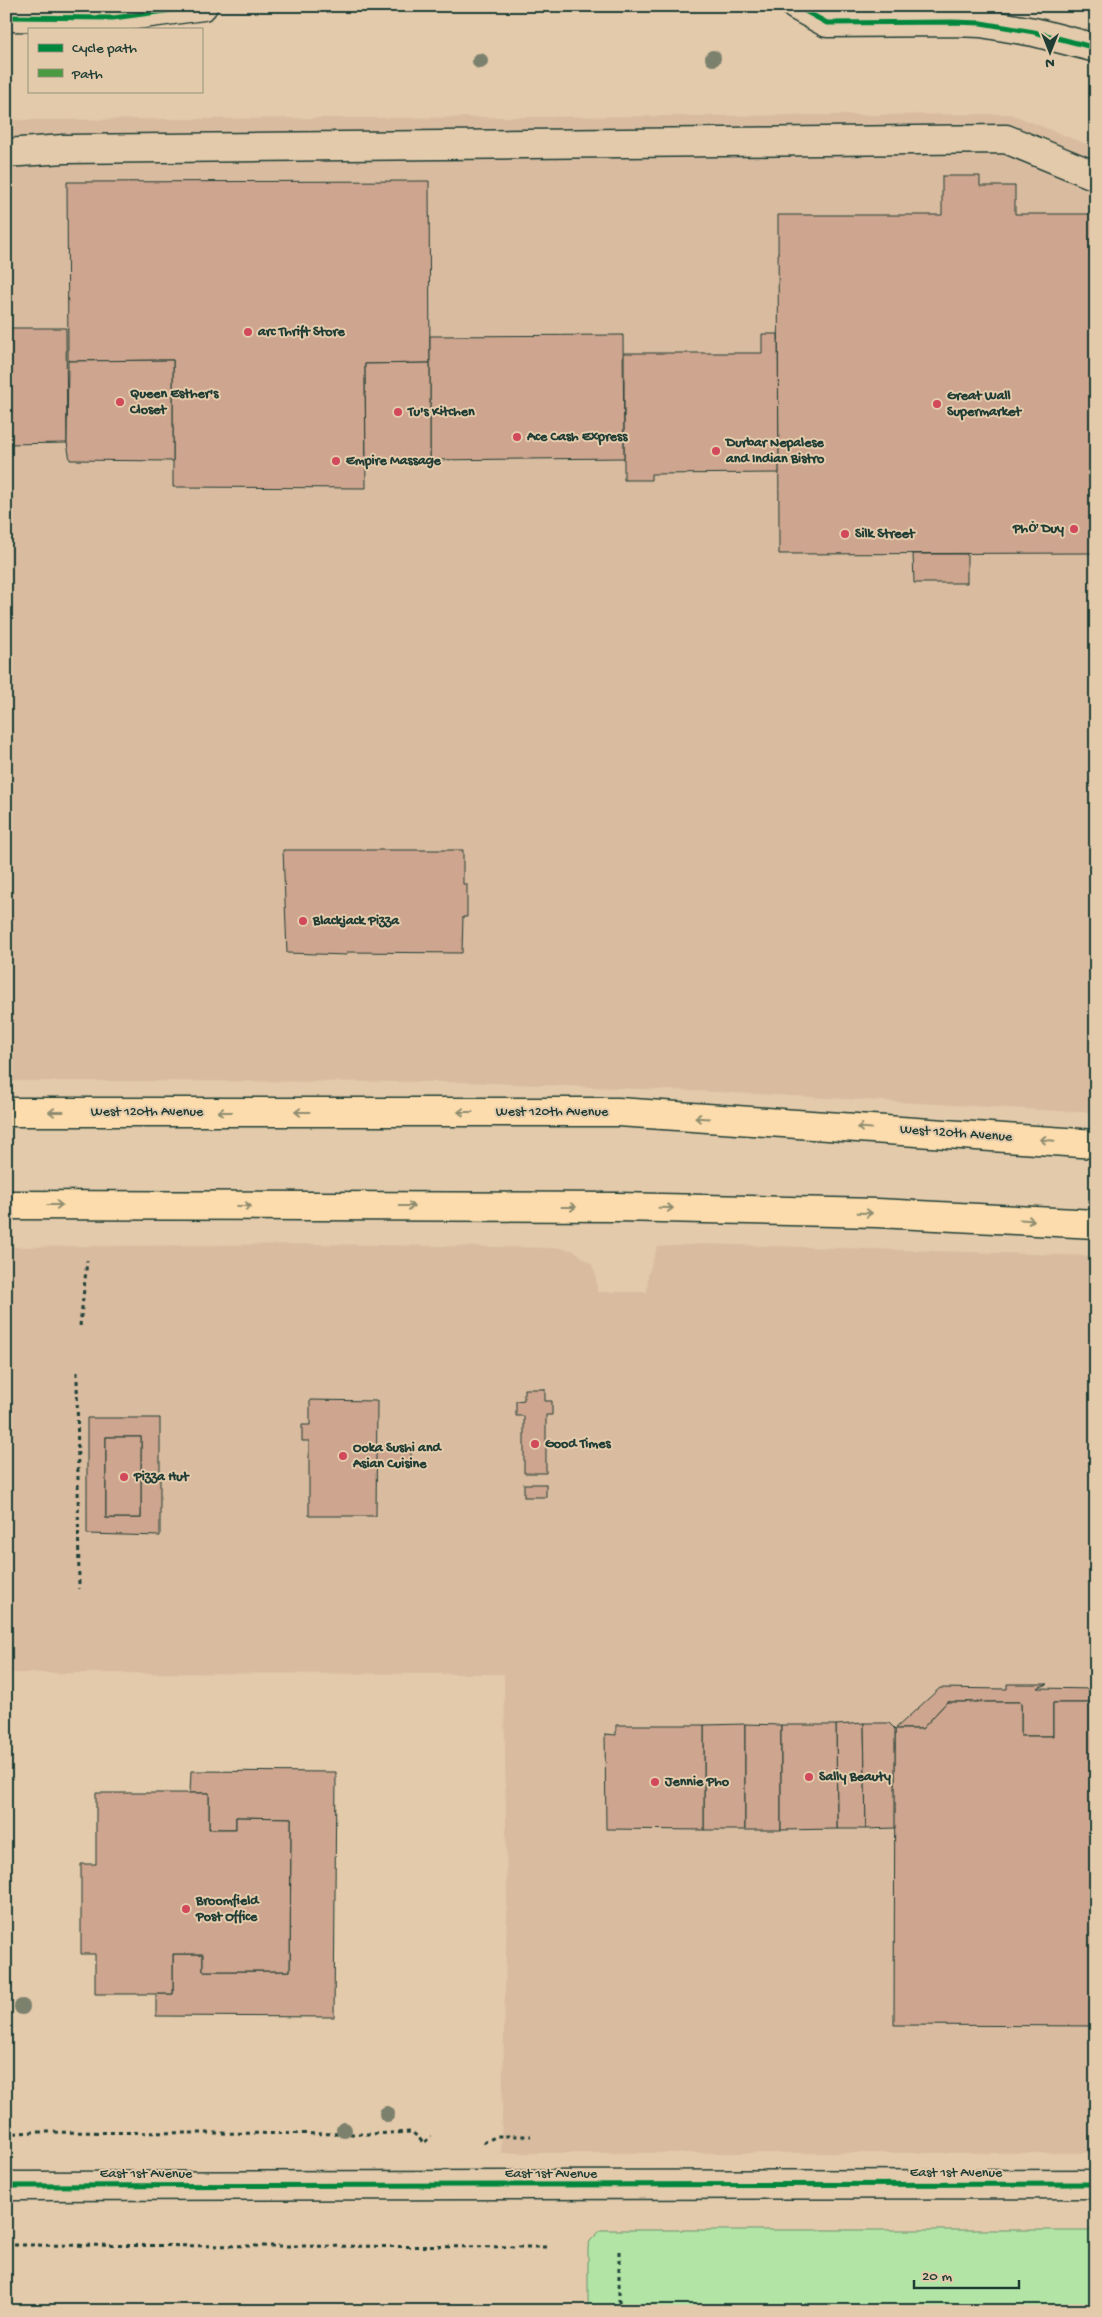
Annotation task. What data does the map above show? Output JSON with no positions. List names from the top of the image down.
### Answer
{
  "streets": {
    "main road": ["West 120th Avenue"],
    "street": ["East 1st Avenue"]
  },
  "places": [
    "arc Thrift Store",
    "Queen Esther's Closet",
    "Great Wall Supermarket",
    "Tu's Kitchen",
    "Ace Cash Express",
    "Durbar Nepalese and Indian Bistro",
    "Empire Massage",
    "Phở Duy",
    "Silk Street",
    "Blackjack Pizza",
    "Good Times",
    "Ooka Sushi and Asian Cuisine",
    "Pizza Hut",
    "Sally Beauty",
    "Jennie Pho",
    "Broomfield Post Office"
  ],
  "legend": ["Cycle path", "Path"],
  "scale_bar": "20 m",
  "north": "bottom"
}
